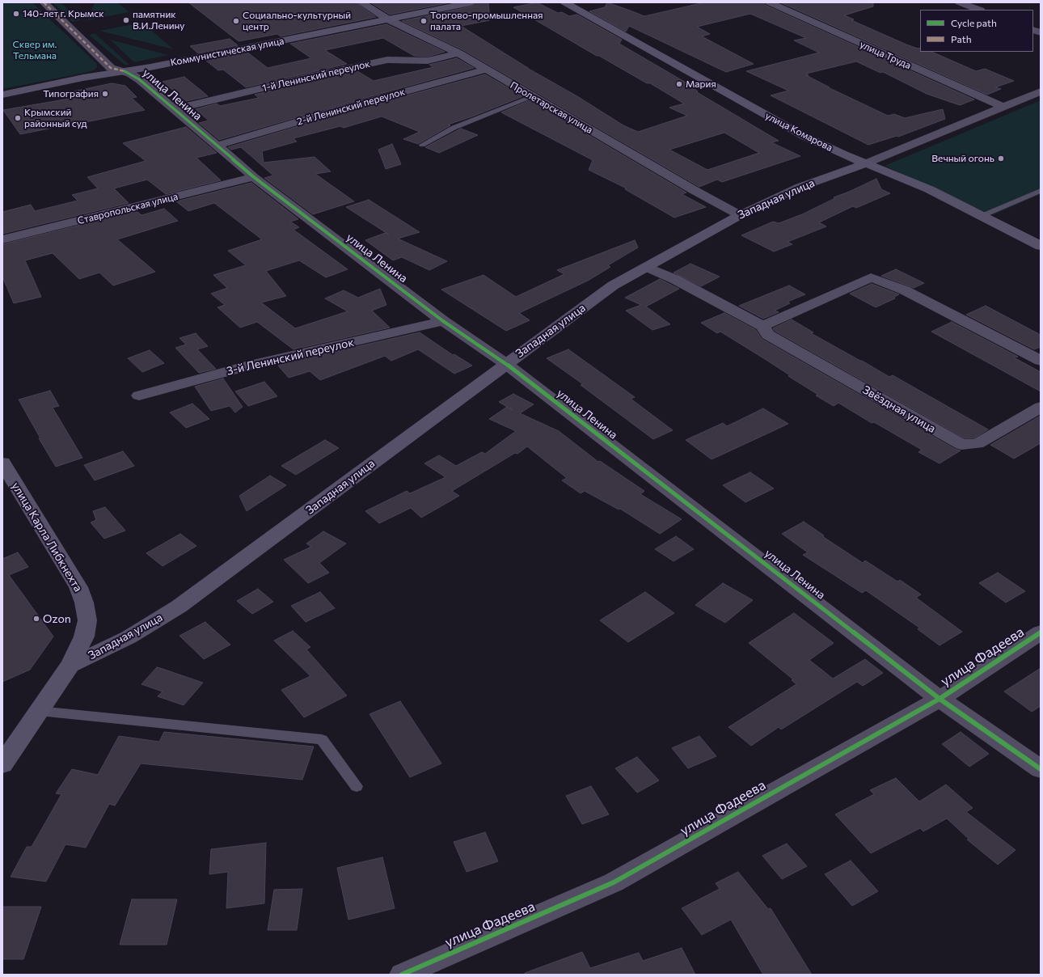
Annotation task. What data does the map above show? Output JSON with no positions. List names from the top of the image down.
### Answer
{
  "streets": {
    "main road": [
      "Коммунистическая улица",
      "улица Комарова",
      "Западная улица",
      "улица Карла Либкнехта"
    ],
    "street": [
      "улица Труда",
      "1-й Ленинский переулок",
      "улица Ленина",
      "2-й Ленинский переулок",
      "Пролетарская улица",
      "Ставропольская улица",
      "3-й Ленинский переулок",
      "Звёздная улица",
      "улица Фадеева"
    ]
  },
  "crossings": [
    ["Коммунистическая улица", "улица Ленина"],
    ["Коммунистическая улица", "Пролетарская улица"],
    ["улица Труда", "Западная улица"],
    ["1-й Ленинский переулок", "улица Ленина"],
    ["1-й Ленинский переулок", "Пролетарская улица"],
    ["улица Ленина", "2-й Ленинский переулок"],
    ["улица Ленина", "Западная улица"],
    ["улица Ленина", "Ставропольская улица"],
    ["улица Ленина", "3-й Ленинский переулок"],
    ["улица Ленина", "улица Фадеева"],
    ["2-й Ленинский переулок", "Пролетарская улица"],
    ["Пролетарская улица", "Западная улица"],
    ["улица Комарова", "Западная улица"],
    ["Западная улица", "Звёздная улица"],
    ["Западная улица", "улица Карла Либкнехта"]
  ],
  "parks": ["Сквер им. Тельмана"],
  "places": [
    "140-лет г. Крымск",
    "памятник В.И.Ленину",
    "Социально-культурный центр",
    "Торгово-промышленная палата",
    "Мария",
    "Типография",
    "Крымский районный суд",
    "Вечный огонь",
    "Ozon"
  ],
  "legend": ["Cycle path", "Path"]
}
